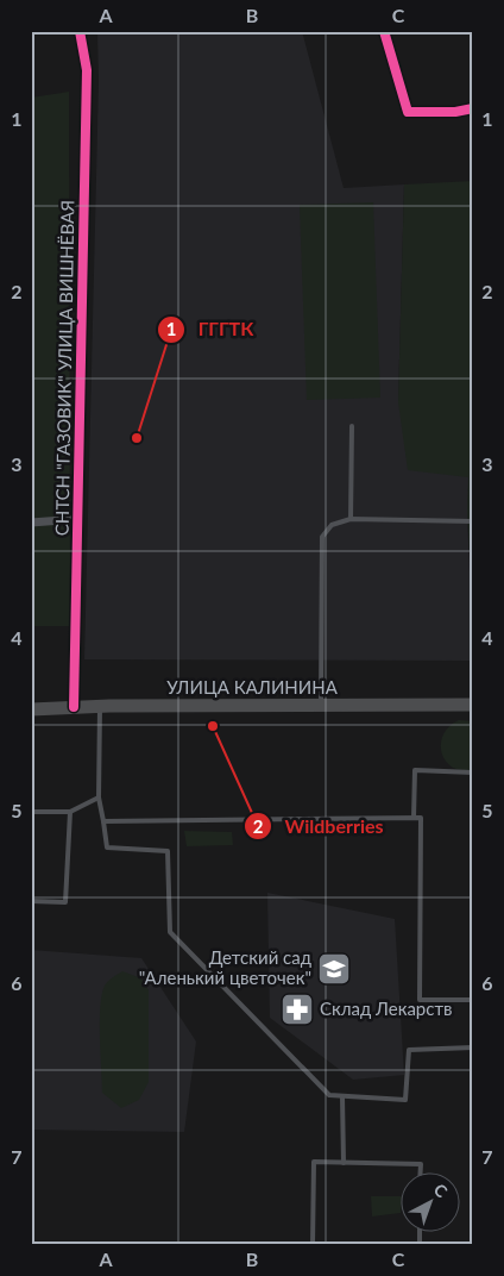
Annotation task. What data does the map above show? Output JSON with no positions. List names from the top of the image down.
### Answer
{
  "streets": {
    "main road": ["УЛИЦА КАЛИНИНА"],
    "street": ["СНТСН \"ГАЗОВИК\" УЛИЦА ВИШНЁВАЯ"]
  },
  "crossings": [
    ["СНТСН \"ГАЗОВИК\" УЛИЦА ВИШНЁВАЯ", "УЛИЦА КАЛИНИНА"]
  ],
  "places": {
    "other": ["ГГГТК", "Wildberries"],
    "school or university": ["Детский сад \"Аленький цветочек\""],
    "pharmacy": ["Склад Лекарств"]
  },
  "north": "top right",
  "grid": {
    "columns": ["A", "B", "C"],
    "rows": [
      "1",
      "2",
      "3",
      "4",
      "5",
      "6",
      "7"
    ]
  }
}
